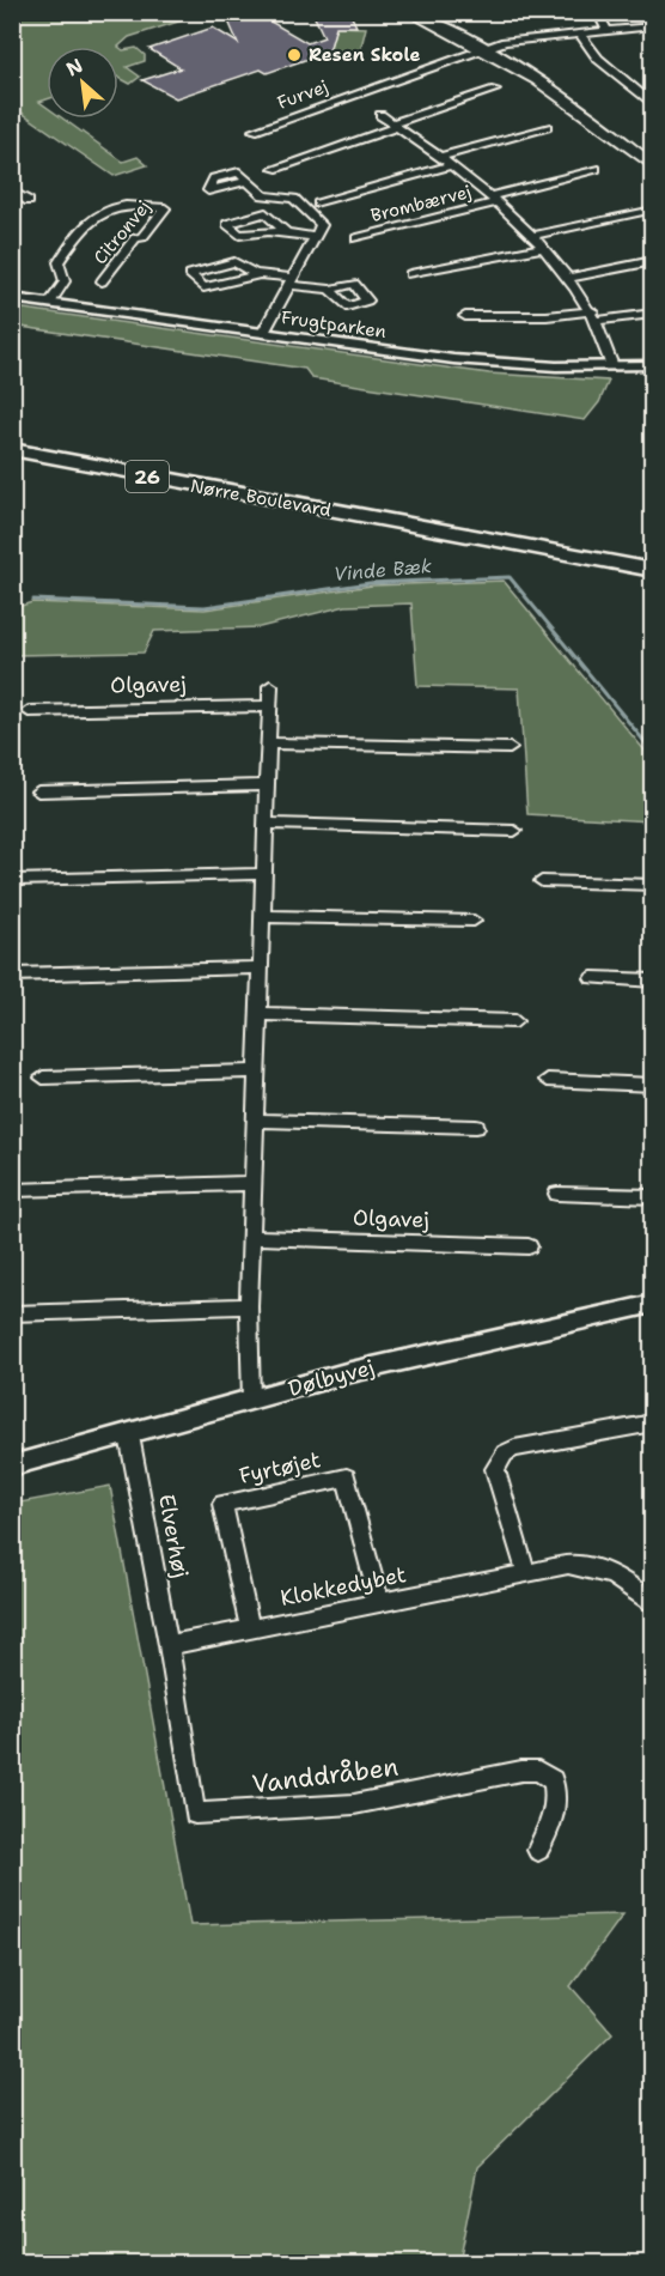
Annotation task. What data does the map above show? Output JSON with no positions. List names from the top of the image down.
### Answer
{
  "streets": {
    "main road": ["26", "Nørre Boulevard"],
    "street": [
      "Furvej",
      "Brombærvej",
      "Citronvej",
      "Frugtparken",
      "Olgavej",
      "Dølbyvej",
      "Fyrtøjet",
      "Elverhøj",
      "Klokkedybet",
      "Vanddråben"
    ]
  },
  "crossings": [
    ["Brombærvej", "Frugtparken"],
    ["Citronvej", "Frugtparken"],
    ["Dølbyvej", "Elverhøj"],
    ["Fyrtøjet", "Klokkedybet"],
    ["Elverhøj", "Klokkedybet"],
    ["Elverhøj", "Vanddråben"],
    ["Klokkedybet", "Vanddråben"]
  ],
  "water": ["Vinde Bæk"],
  "places": ["Resen Skole"],
  "north": "top left"
}
